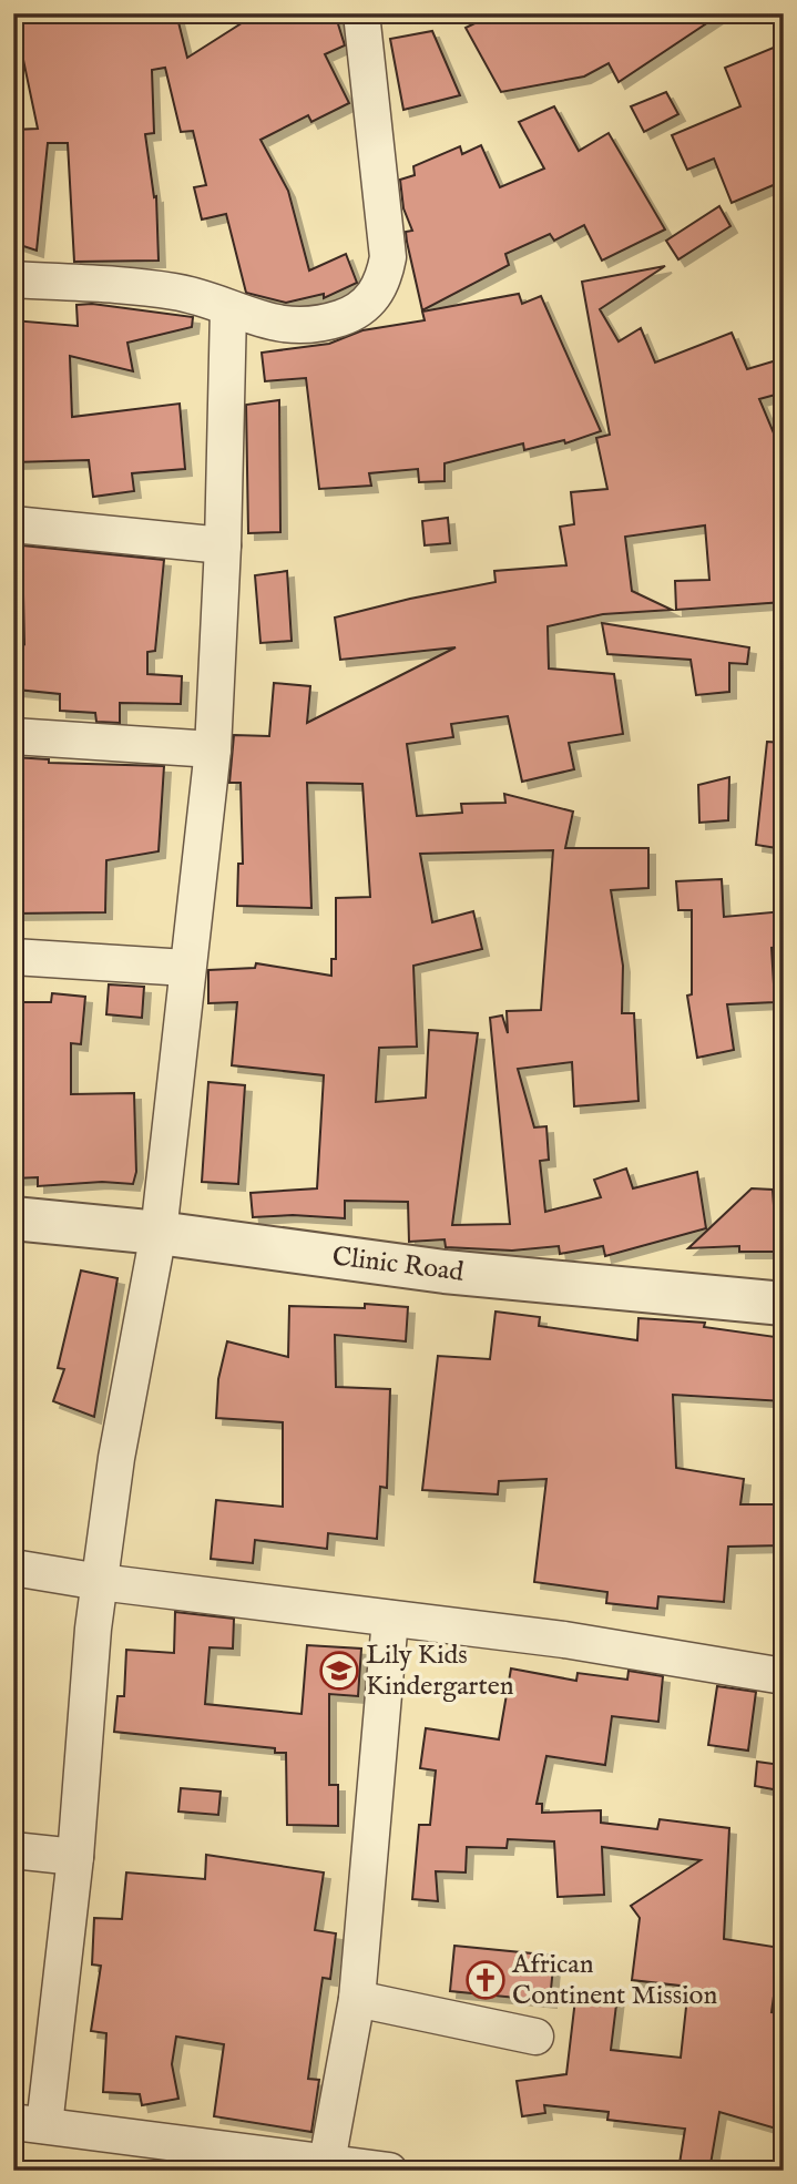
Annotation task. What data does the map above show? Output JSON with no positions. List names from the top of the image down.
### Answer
{
  "streets": {
    "street": ["Clinic Road"]
  },
  "places": {
    "school or university": ["Lily Kids Kindergarten"],
    "church": ["African Continent Mission"]
  }
}
